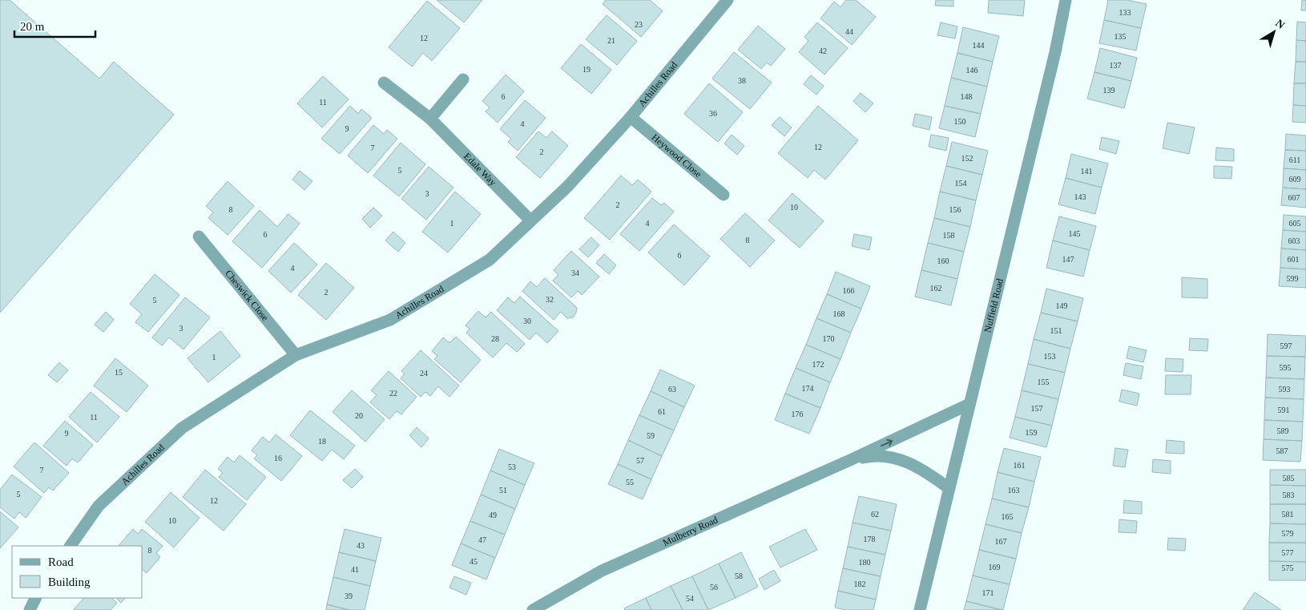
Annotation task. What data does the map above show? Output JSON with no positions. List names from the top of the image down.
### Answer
{
  "streets": {
    "street": [
      "Achilles Road",
      "Heywood Close",
      "Edale Way",
      "Cheswick Close",
      "Nuffield Road",
      "Mulberry Road"
    ]
  },
  "crossings": [
    ["Achilles Road", "Heywood Close"],
    ["Achilles Road", "Edale Way"],
    ["Achilles Road", "Cheswick Close"],
    ["Nuffield Road", "Mulberry Road"]
  ],
  "house_numbers": [
    "133",
    "23",
    "44",
    "135",
    "12",
    "21",
    "144",
    "42",
    "137",
    "19",
    "146",
    "38",
    "139",
    "6",
    "148",
    "11",
    "36",
    "150",
    "4",
    "9",
    "12",
    "7",
    "2",
    "152",
    "611",
    "5",
    "141",
    "609",
    "154",
    "3",
    "143",
    "607",
    "2",
    "10",
    "8",
    "156",
    "1",
    "4",
    "605",
    "145",
    "6",
    "158",
    "8",
    "603",
    "6",
    "147",
    "601",
    "160",
    "4",
    "34",
    "599",
    "162",
    "166",
    "2",
    "32",
    "5",
    "149",
    "168",
    "30",
    "3",
    "151",
    "28",
    "170",
    "597",
    "153",
    "1",
    "172",
    "595",
    "15",
    "24",
    "155",
    "174",
    "63",
    "593",
    "22",
    "157",
    "591",
    "61",
    "176",
    "20",
    "11",
    "589",
    "159",
    "9",
    "59",
    "18",
    "587",
    "16",
    "57",
    "161",
    "53",
    "7",
    "585",
    "55",
    "51",
    "163",
    "5",
    "583",
    "12",
    "62",
    "581",
    "49",
    "165",
    "10",
    "579",
    "178",
    "47",
    "167",
    "43",
    "8",
    "577",
    "45",
    "180",
    "169",
    "575",
    "41",
    "58",
    "182",
    "56",
    "171",
    "39",
    "54"
  ],
  "legend": ["Road", "Building"],
  "scale_bar": "20 m",
  "north": "top right"
}
